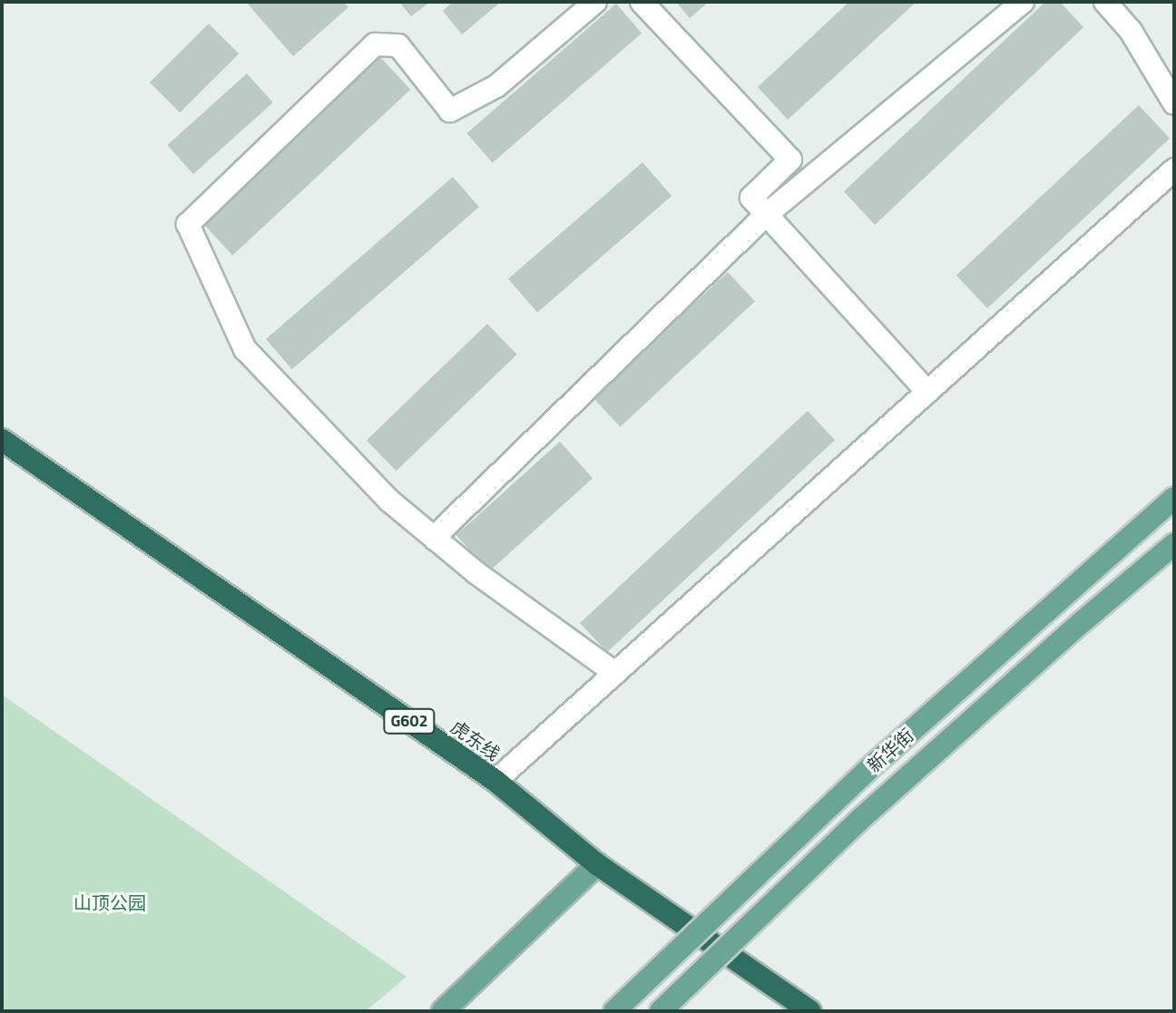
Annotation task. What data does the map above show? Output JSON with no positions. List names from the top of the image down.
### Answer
{
  "streets": {
    "highway": ["G602", "虎东线"],
    "main road": ["新华街"]
  },
  "parks": ["山顶公园"]
}
